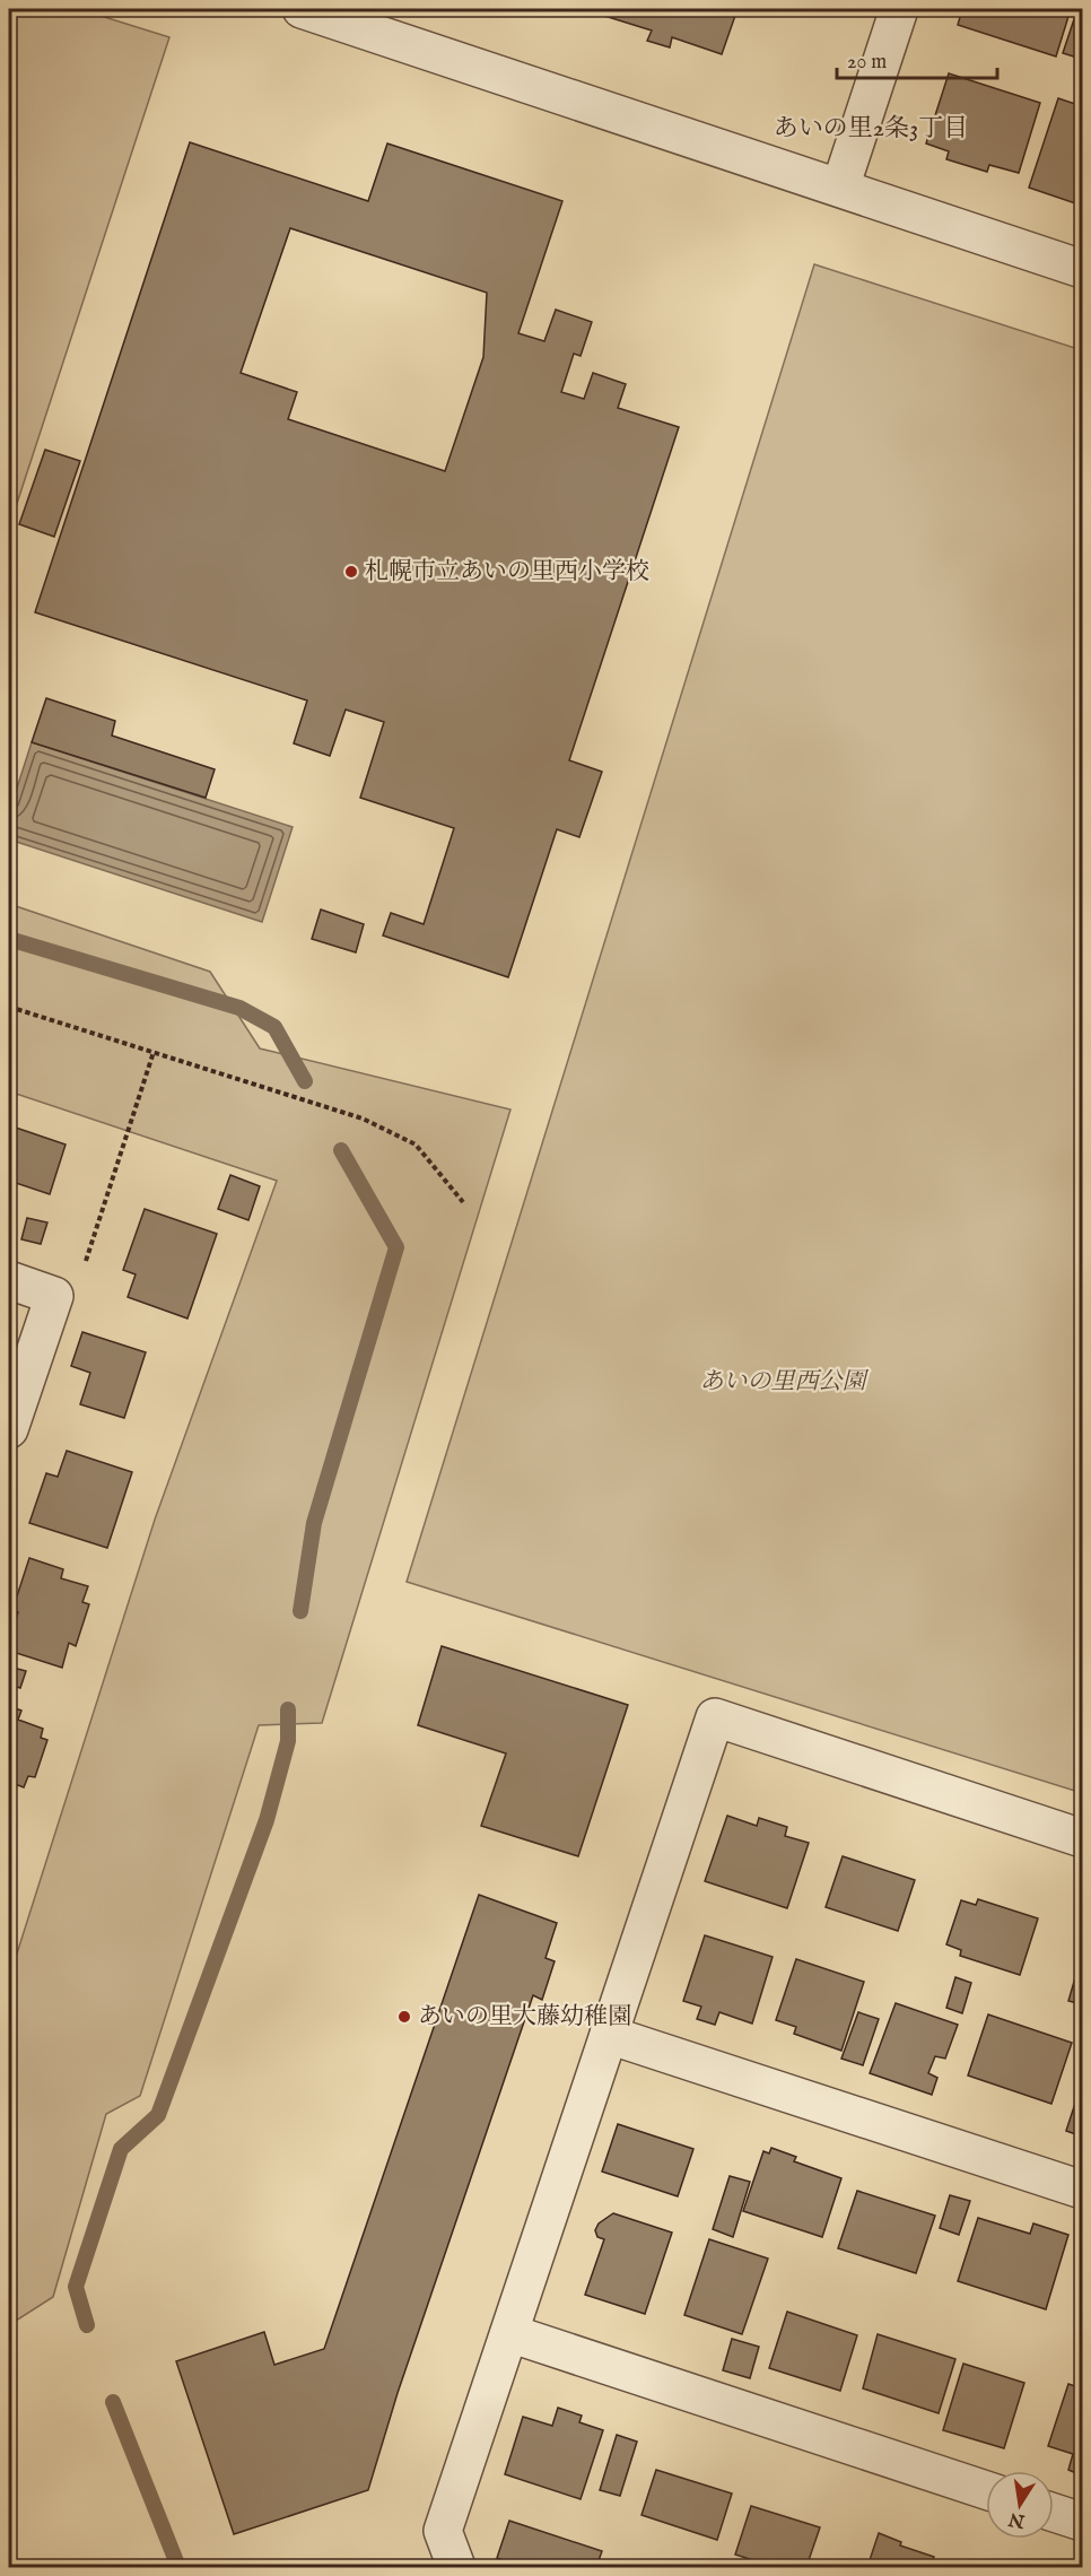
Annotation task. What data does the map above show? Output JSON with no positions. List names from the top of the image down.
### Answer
{
  "districts": ["あいの里2条3丁目"],
  "parks": ["あいの里西公園"],
  "places": ["札幌市立あいの里西小学校", "あいの里大藤幼稚園"],
  "scale_bar": "20 m",
  "north": "bottom"
}
